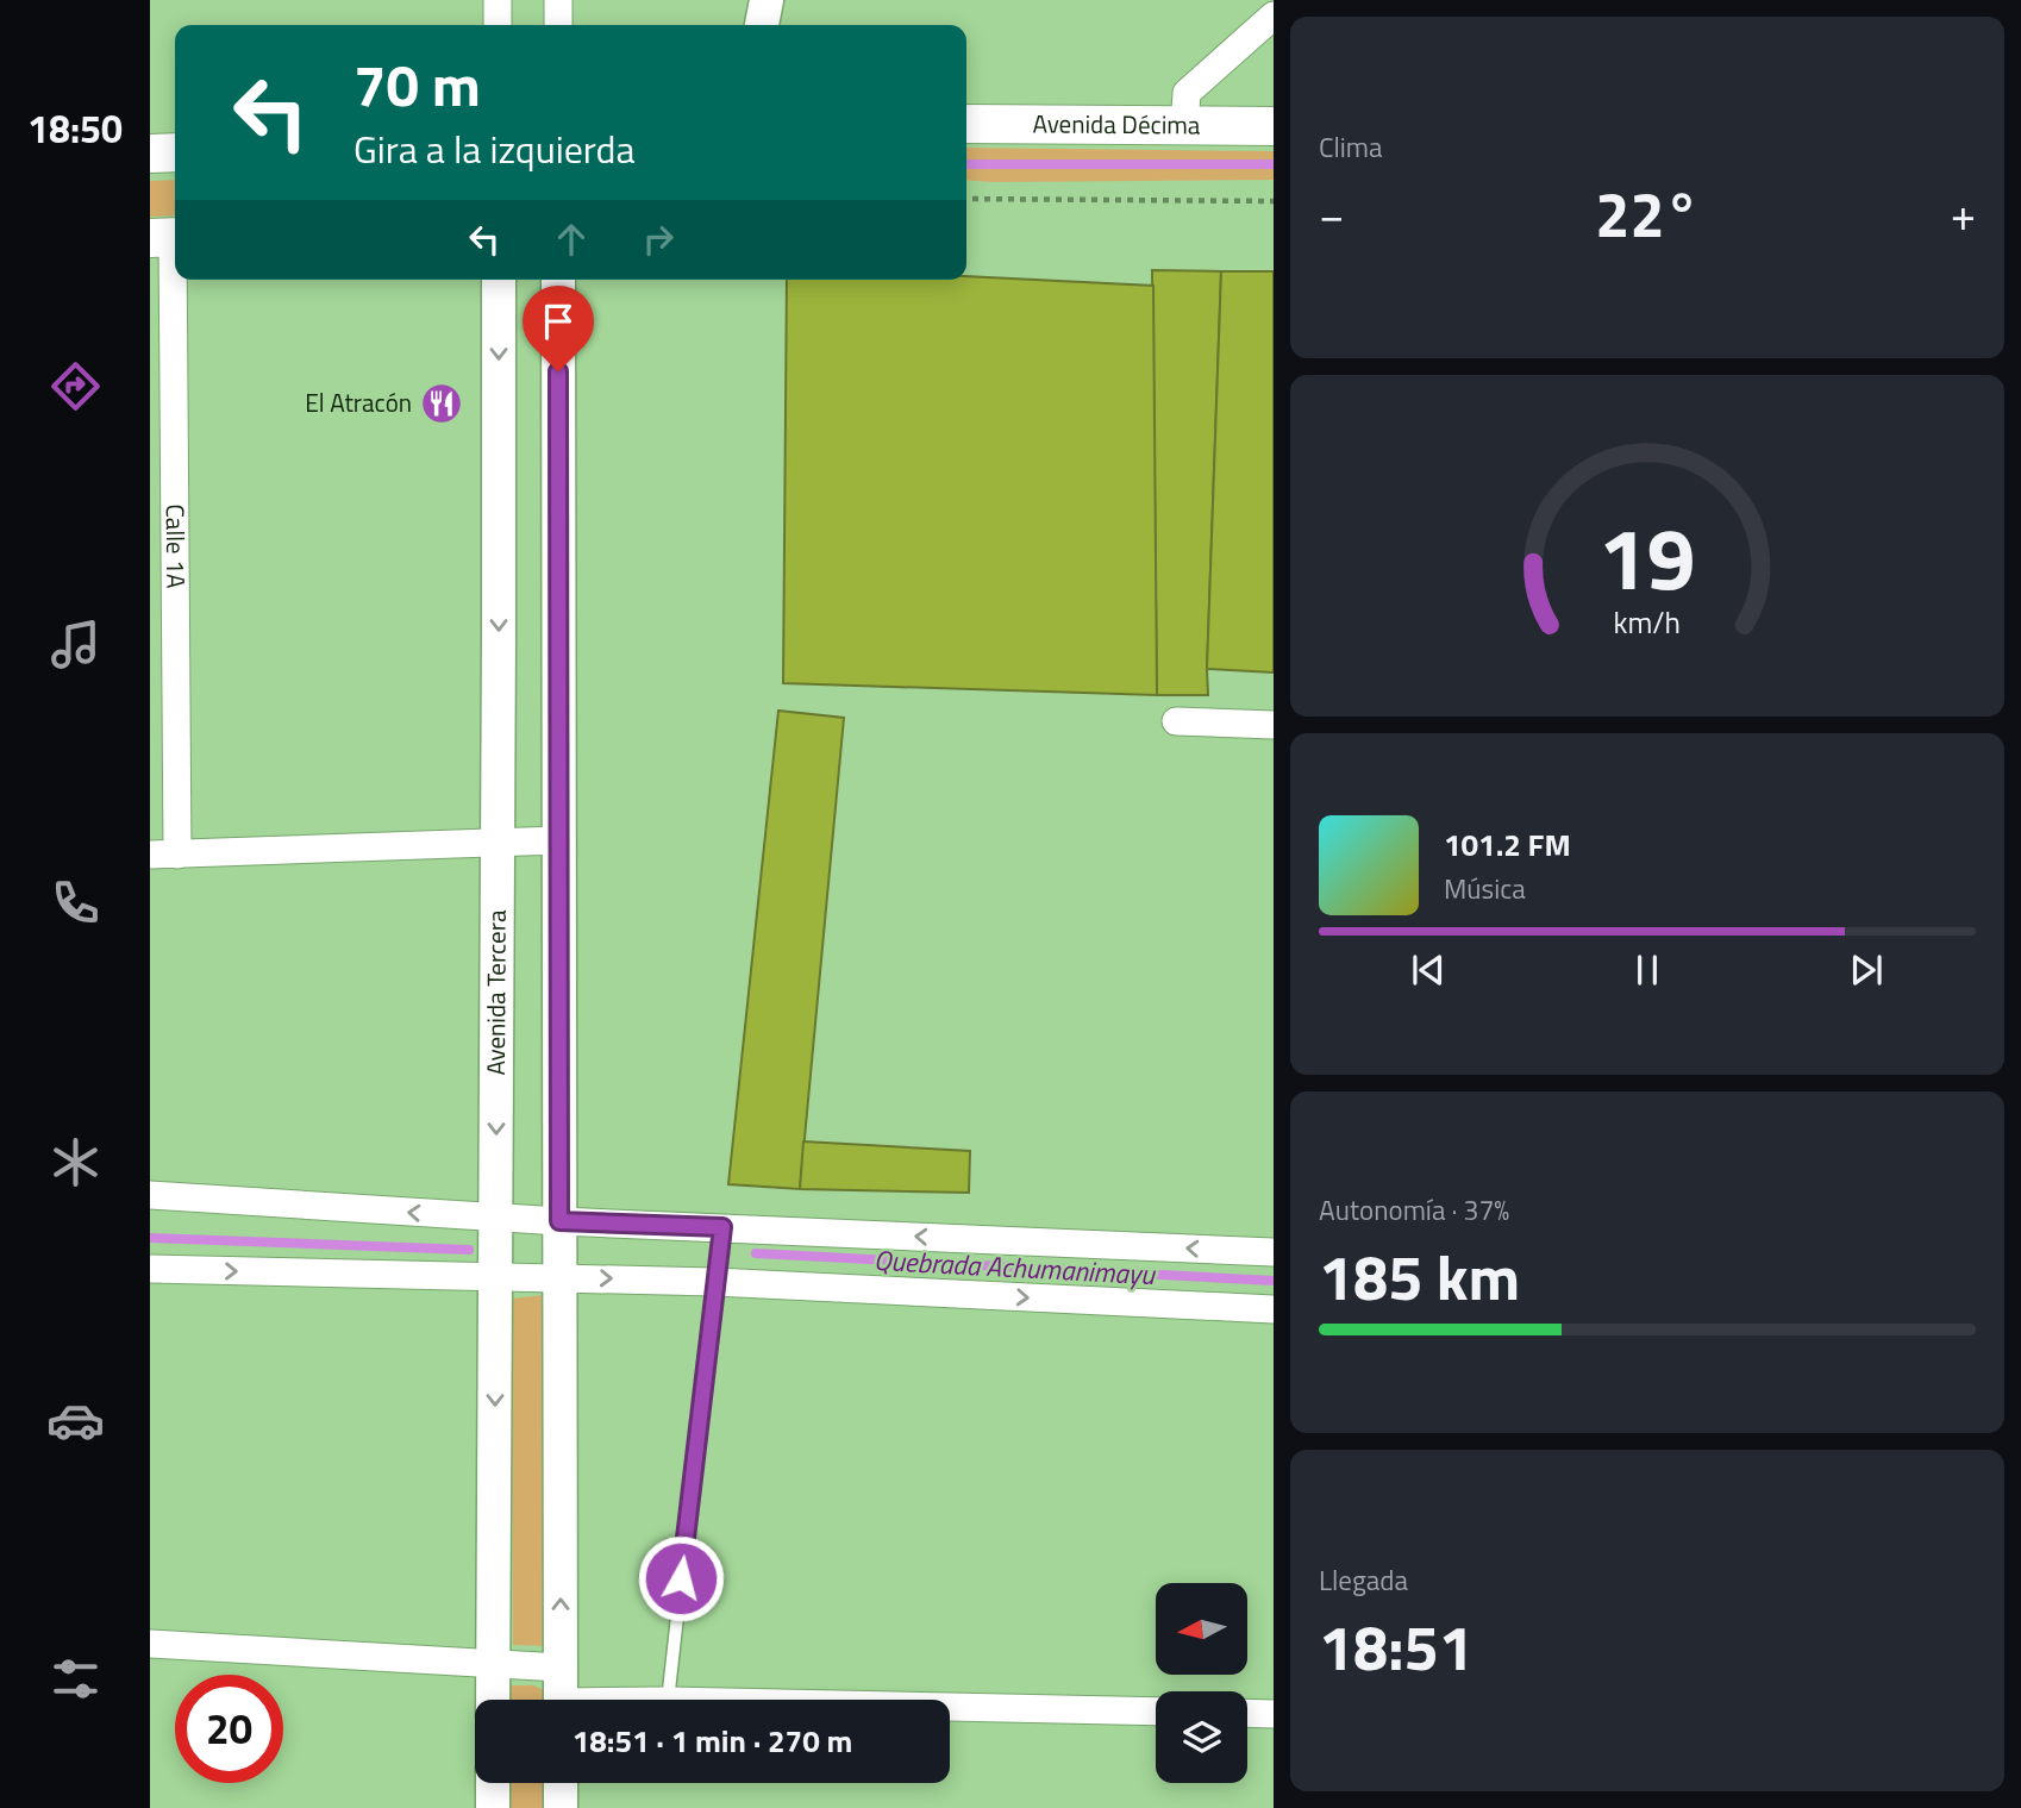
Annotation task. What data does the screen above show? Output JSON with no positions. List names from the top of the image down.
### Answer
{
  "streets": {
    "main road": ["Avenida Décima"],
    "street": ["Calle 1A", "Avenida Tercera"]
  },
  "water": ["Quebrada Achumanimayu"],
  "places": {
    "restaurant": ["El Atracón"]
  },
  "north": "left",
  "page": {
    "tabs": "18:50",
    "tile": [
      "Clima",
      ["Autonomía · 37%", "185 km"],
      ["Llegada", "18:51"]
    ],
    "turn": ["70 m", "Gira a la izquierda"],
    "heat": ["−", "22°", "+"],
    "song": ["101.2 FM", "Música"],
    "limit": "20",
    "trip": "18:51 · 1 min · 270 m",
    "gauge": ["19", "km/h"]
  }
}
